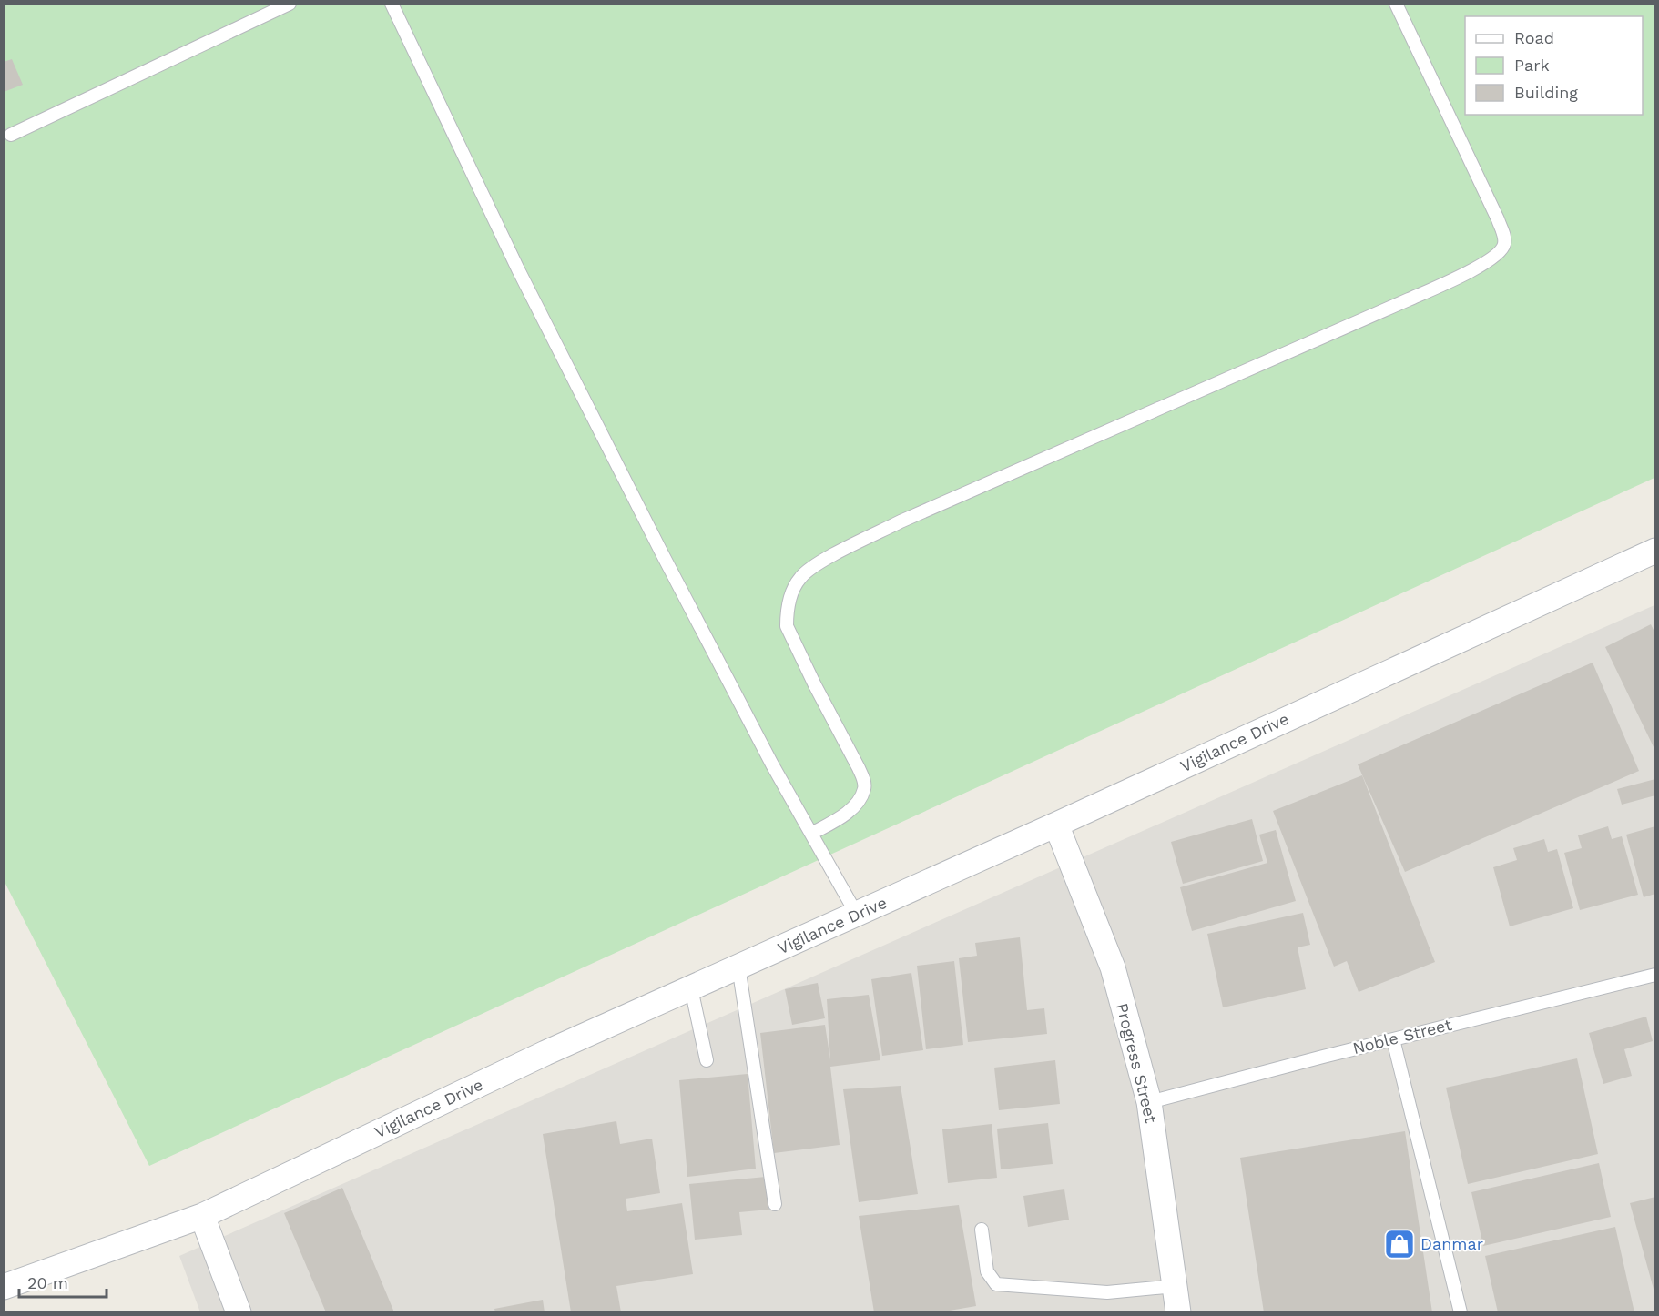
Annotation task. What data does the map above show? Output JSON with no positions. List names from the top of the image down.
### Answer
{
  "streets": {
    "street": ["Vigilance Drive", "Progress Street"],
    "lane": ["Noble Street"]
  },
  "crossings": [
    ["Vigilance Drive", "Progress Street"],
    ["Noble Street", "Progress Street"]
  ],
  "places": {
    "shop": ["Danmar"]
  },
  "legend": ["Road", "Park", "Building"],
  "scale_bar": "20 m"
}
